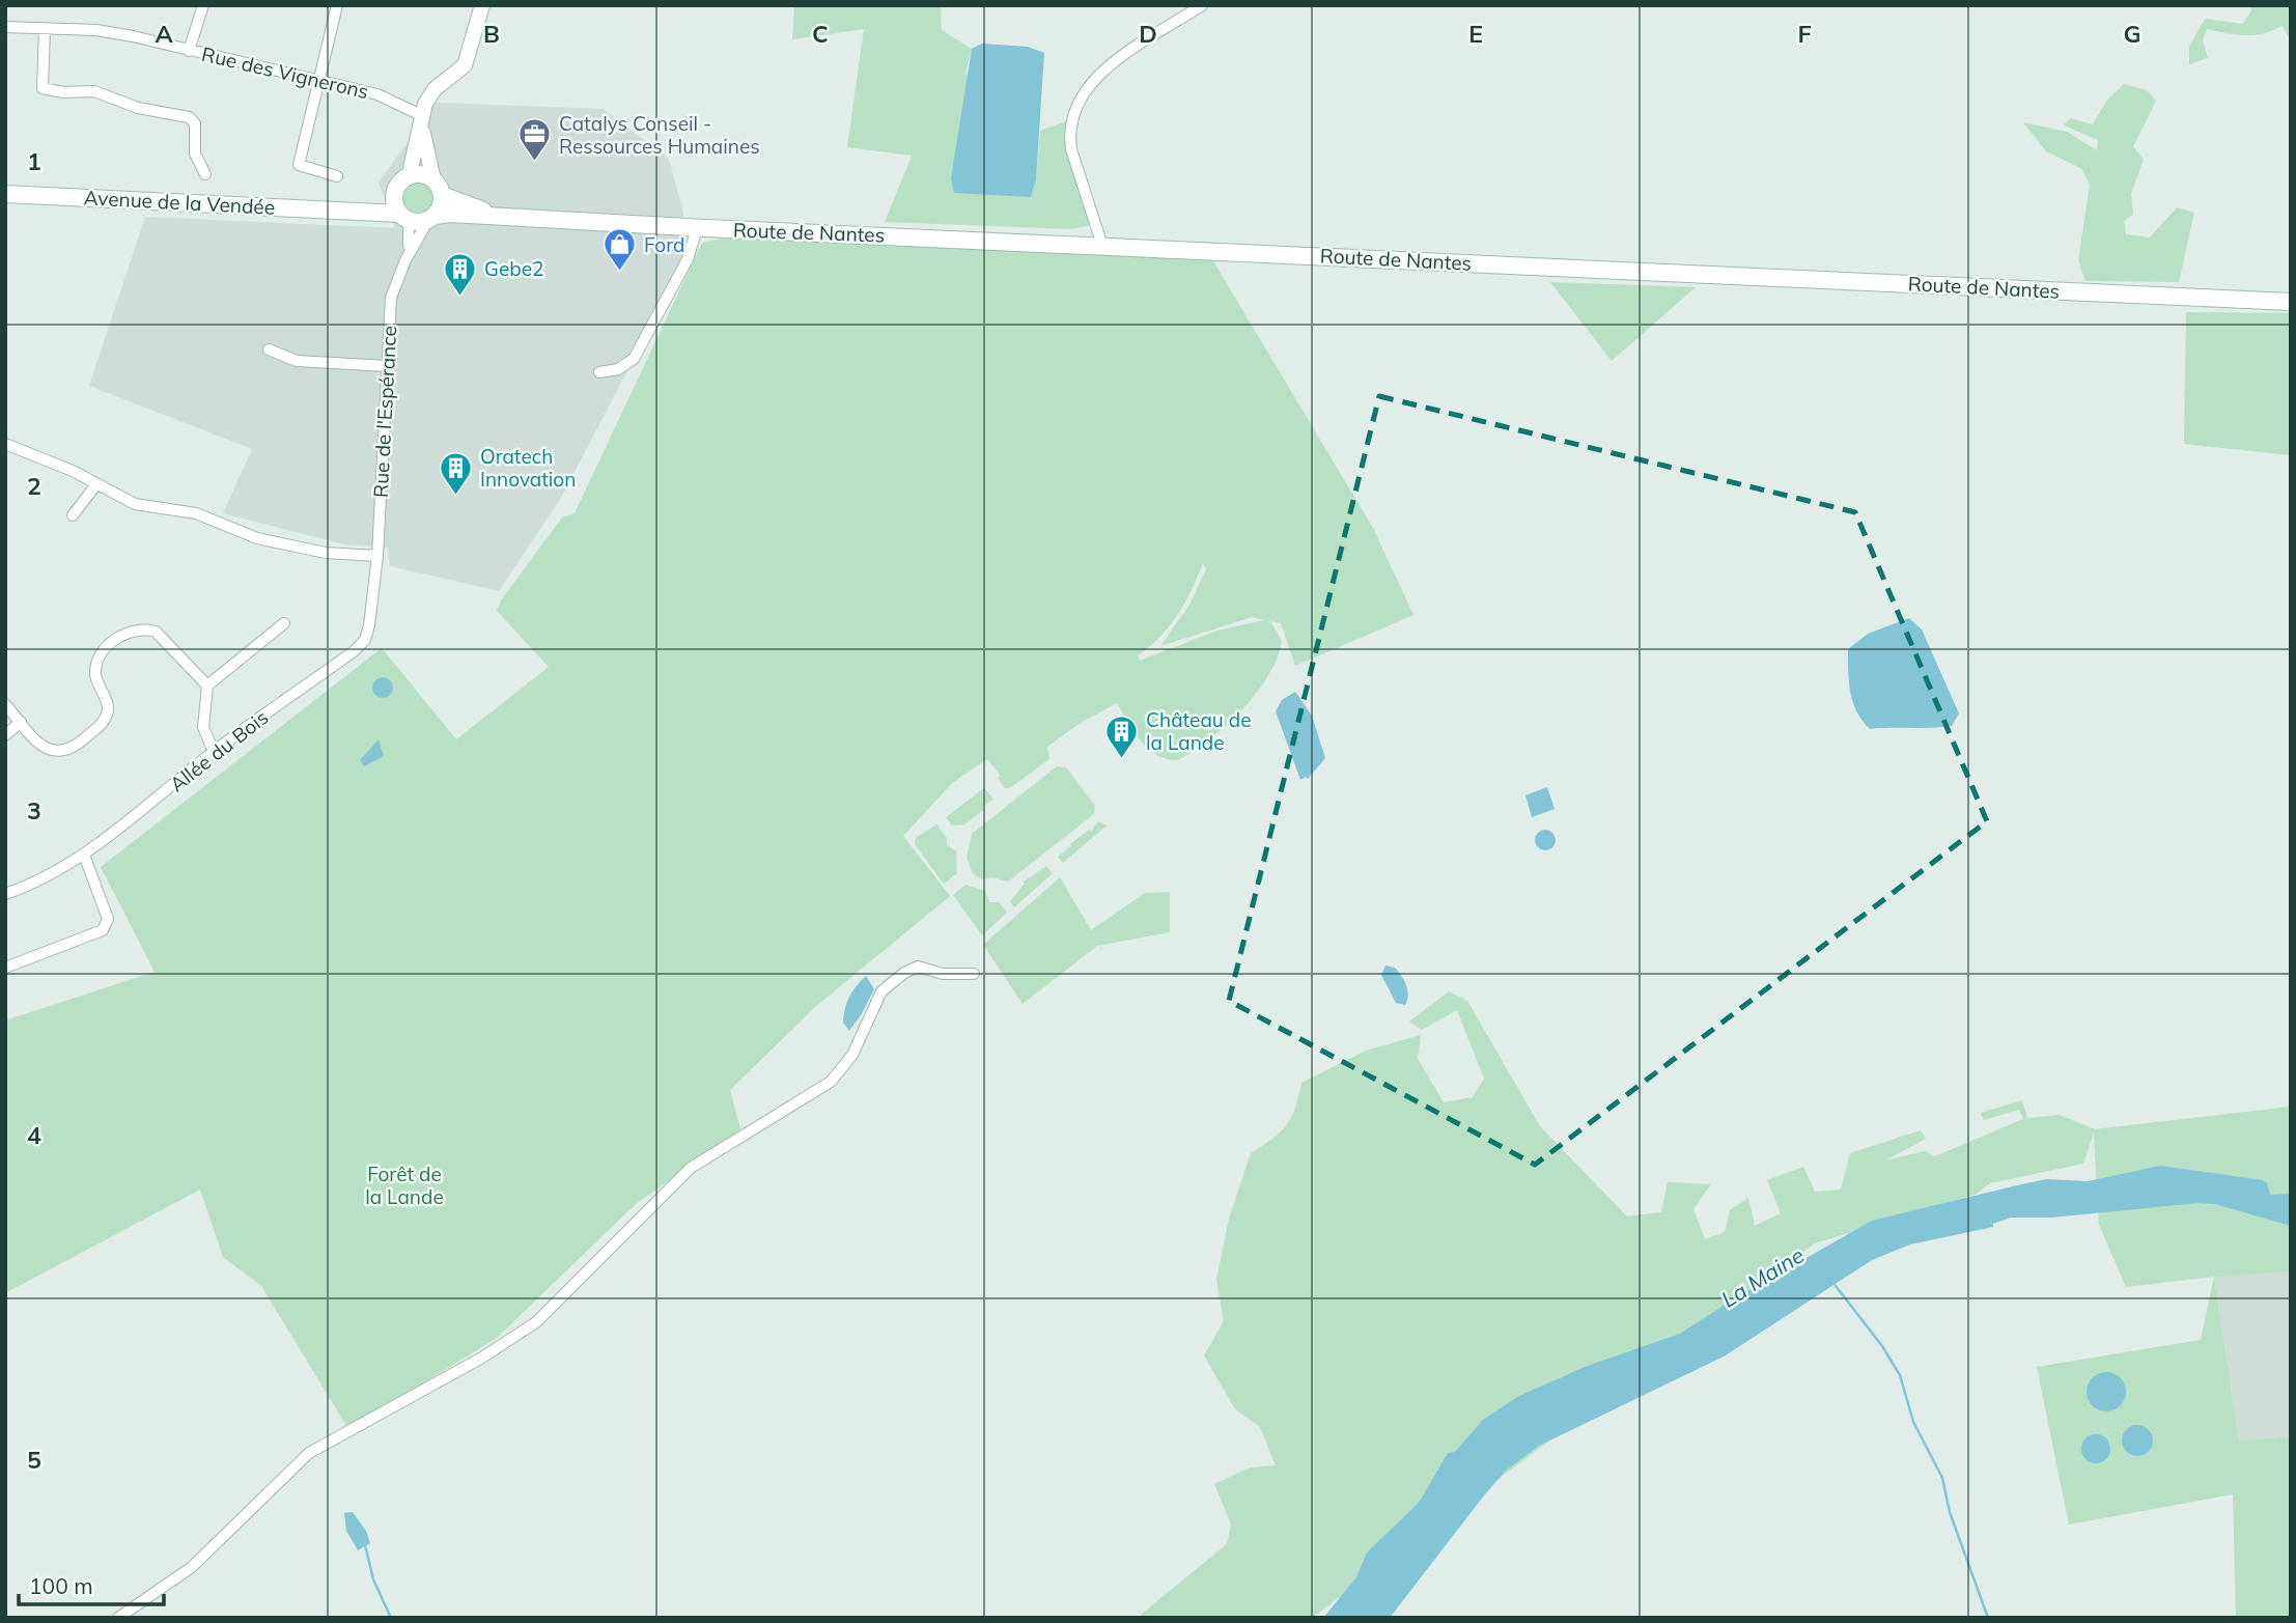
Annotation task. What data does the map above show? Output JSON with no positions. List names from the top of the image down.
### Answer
{
  "streets": {
    "main road": ["Avenue de la Vendée", "Route de Nantes"],
    "street": ["Rue des Vignerons", "Rue de l'Espérance", "Allée du Bois"]
  },
  "crossings": [
    ["Avenue de la Vendée", "Route de Nantes"],
    ["Avenue de la Vendée", "Rue de l'Espérance"],
    ["Route de Nantes", "Rue de l'Espérance"],
    ["Rue de l'Espérance", "Allée du Bois"]
  ],
  "water": ["La Maine"],
  "parks": ["Forêt de la Lande"],
  "places": {
    "office": ["Catalys Conseil - Ressources Humaines"],
    "shop": ["Ford"],
    "building": ["Gebe2", "Oratech Innovation", "Château de la Lande"]
  },
  "scale_bar": "100 m",
  "grid": {
    "columns": [
      "A",
      "B",
      "C",
      "D",
      "E",
      "F",
      "G"
    ],
    "rows": [
      "1",
      "2",
      "3",
      "4",
      "5"
    ]
  }
}
